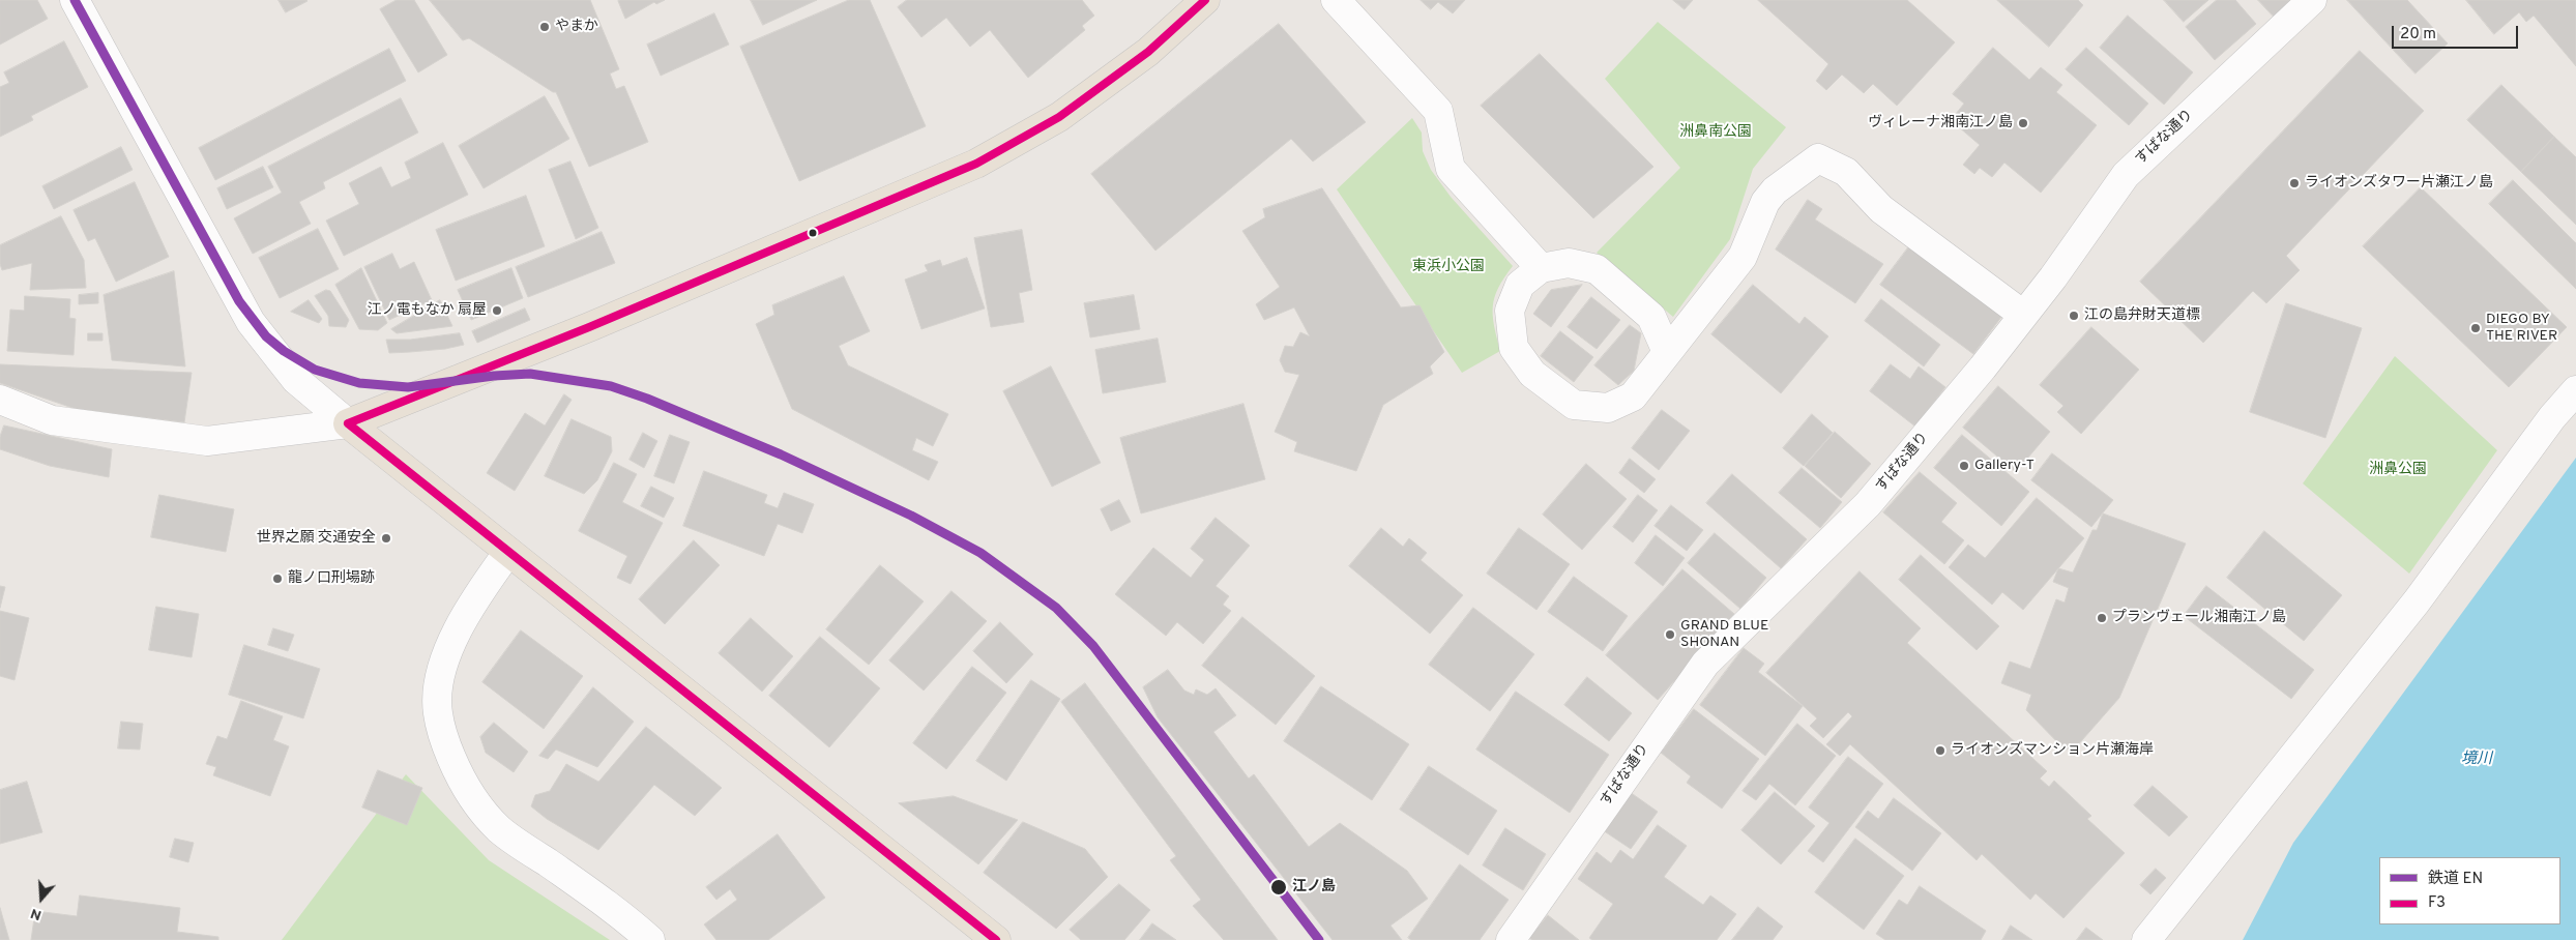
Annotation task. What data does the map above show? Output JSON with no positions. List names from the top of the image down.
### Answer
{
  "streets": {
    "street": ["すばな通り"]
  },
  "water": ["境川"],
  "parks": ["洲鼻南公園", "東浜小公園", "洲鼻公園"],
  "places": [
    "やまか",
    "ヴィレーナ湘南江ノ島",
    "ライオンズタワー片瀬江ノ島",
    "江ノ電もなか 扇屋",
    "江の島弁財天道標",
    "DIEGO BY THE RIVER",
    "Gallery-T",
    "世界之願 交通安全",
    "龍ノ口刑場跡",
    "プランヴェール湘南江ノ島",
    "GRAND BLUE SHONAN",
    "ライオンズマンション片瀬海岸",
    "江ノ島"
  ],
  "lines": ["rail line EN", "transit line F3"],
  "legend": ["鉄道 EN", "F3"],
  "scale_bar": "20 m",
  "north": "bottom"
}
